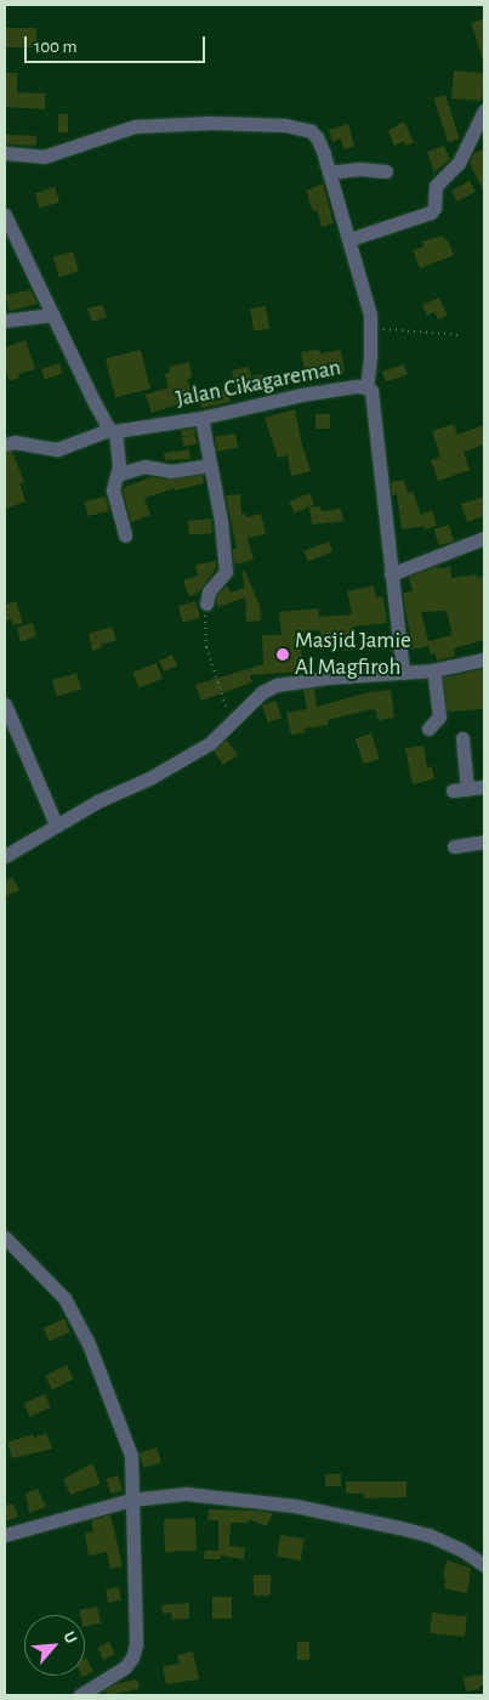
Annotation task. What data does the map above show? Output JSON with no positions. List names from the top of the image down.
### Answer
{
  "streets": {
    "street": ["Jalan Cikagareman"]
  },
  "places": ["Masjid Jamie Al Magfiroh"],
  "scale_bar": "100 m",
  "north": "top right"
}
